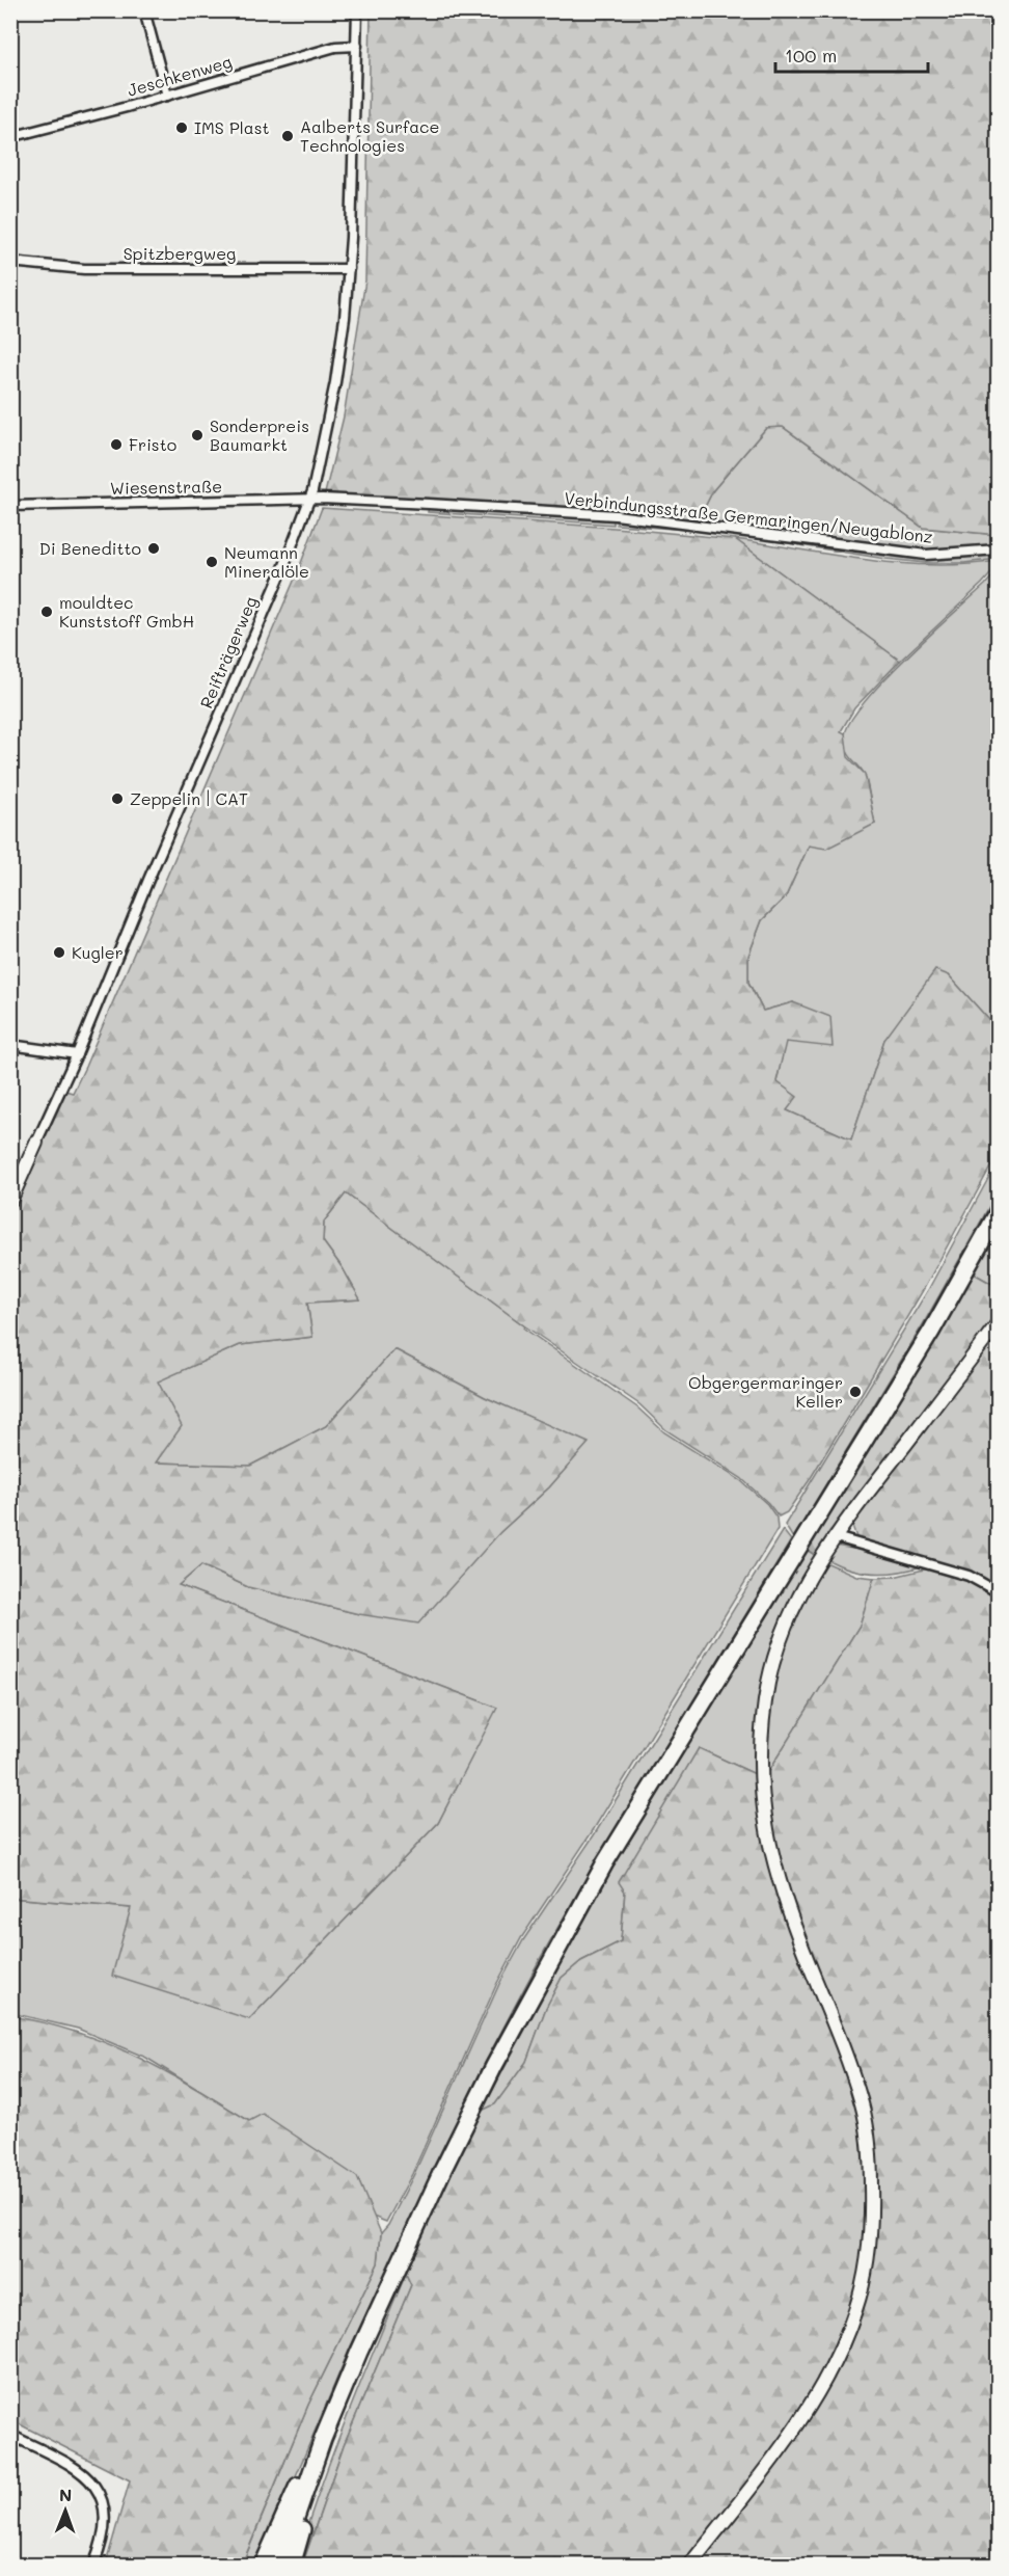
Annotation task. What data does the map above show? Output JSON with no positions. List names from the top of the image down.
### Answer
{
  "streets": {
    "main road": ["Reifträgerweg"],
    "street": [
      "Jeschkenweg",
      "Spitzbergweg",
      "Wiesenstraße",
      "Verbindungsstraße Germaringen/Neugablonz"
    ]
  },
  "crossings": [
    ["Jeschkenweg", "Reifträgerweg"],
    ["Spitzbergweg", "Reifträgerweg"],
    ["Wiesenstraße", "Verbindungsstraße Germaringen/Neugablonz"],
    ["Wiesenstraße", "Reifträgerweg"]
  ],
  "places": [
    "IMS Plast",
    "Aalberts Surface Technologies",
    "Sonderpreis Baumarkt",
    "Fristo",
    "Di Beneditto",
    "Neumann Mineralöle",
    "mouldtec Kunststoff GmbH",
    "Zeppelin | CAT",
    "Kugler",
    "Obgergermaringer Keller"
  ],
  "scale_bar": "100 m",
  "north": "top"
}
